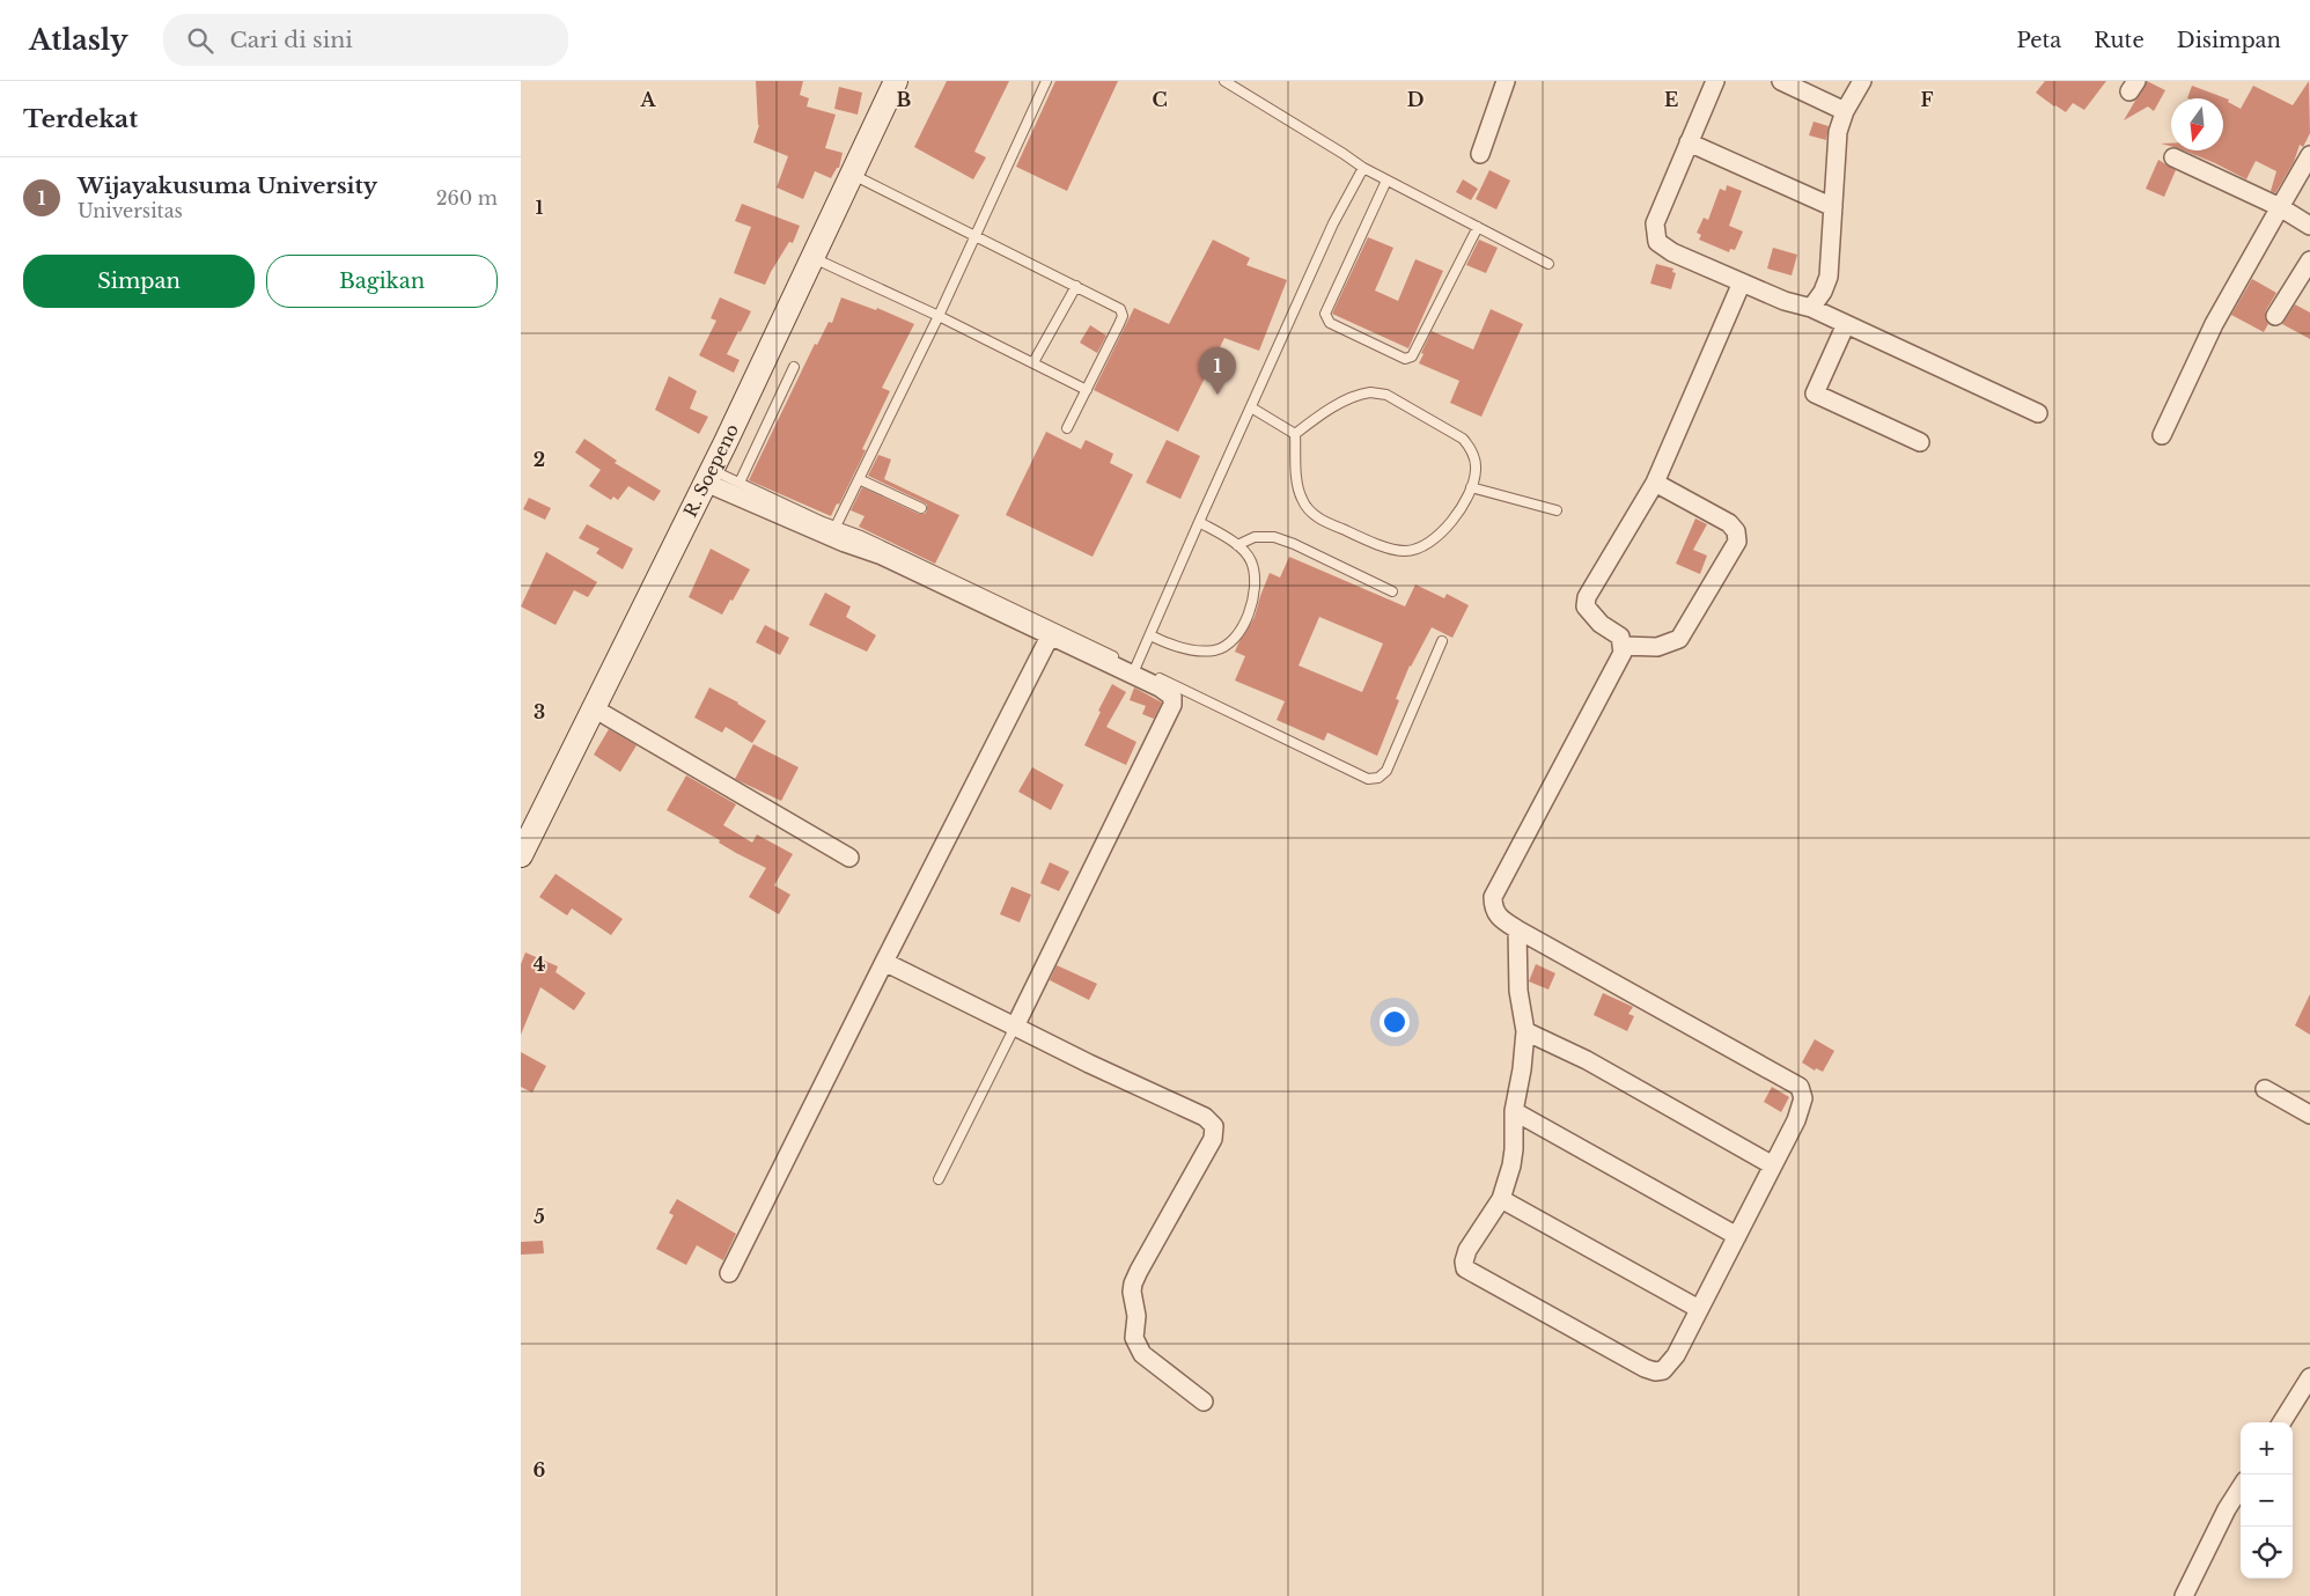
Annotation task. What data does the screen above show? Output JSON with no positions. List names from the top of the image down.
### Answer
{
  "streets": {
    "street": ["R. Soepeno"]
  },
  "north": "bottom",
  "page": {
    "header": "Atlasly",
    "search": "Cari di sini",
    "nav": ["Peta", "Rute", "Disimpan"],
    "heading": "Terdekat",
    "list": [
      {
        "mark": "1",
        "name": "Wijayakusuma University",
        "note": "Universitas",
        "value": "260 m"
      }
    ],
    "buttons": ["Simpan", "Bagikan"],
    "pins": "1",
    "map_buttons": ["+", "−"]
  },
  "grid": {
    "columns": [
      "A",
      "B",
      "C",
      "D",
      "E",
      "F"
    ],
    "rows": [
      "1",
      "2",
      "3",
      "4",
      "5",
      "6"
    ]
  }
}
